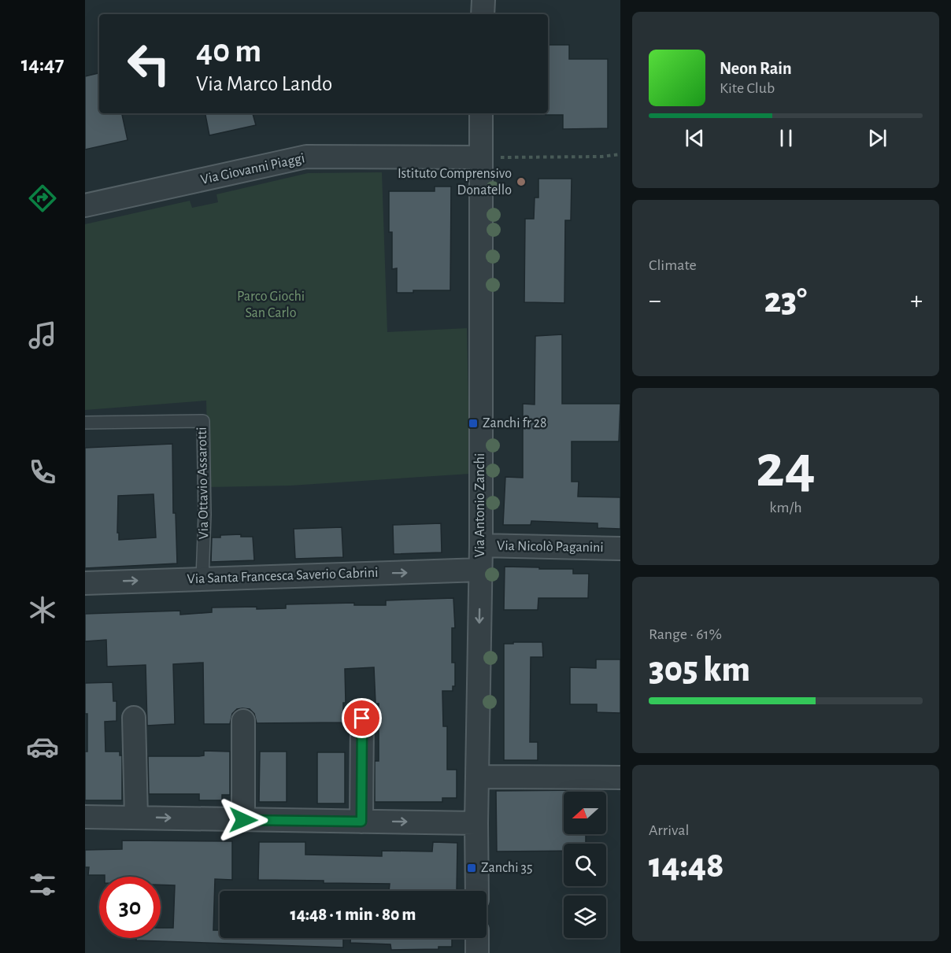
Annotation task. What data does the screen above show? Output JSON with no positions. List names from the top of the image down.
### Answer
{
  "streets": {
    "street": [
      "Via Giovanni Piaggi",
      "Via Antonio Zanchi",
      "Via Nicolò Paganini",
      "Via Santa Francesca Saverio Cabrini"
    ],
    "lane": ["Via Ottavio Assarotti"]
  },
  "crossings": [
    ["Via Giovanni Piaggi", "Via Antonio Zanchi"],
    ["Via Ottavio Assarotti", "Via Santa Francesca Saverio Cabrini"],
    ["Via Antonio Zanchi", "Via Nicolò Paganini"],
    ["Via Antonio Zanchi", "Via Santa Francesca Saverio Cabrini"]
  ],
  "one_way": ["Via Santa Francesca Saverio Cabrini"],
  "parks": ["Parco Giochi San Carlo"],
  "places": {
    "other": ["Istituto Comprensivo Donatello"],
    "transit": ["Zanchi fr 28", "Zanchi 35"]
  },
  "north": "left",
  "page": {
    "tabs": "14:47",
    "turn": ["40 m", "Via Marco Lando"],
    "song": ["Neon Rain", "Kite Club"],
    "tile": [
      "Climate",
      ["24", "km/h"],
      ["Range · 61%", "305 km"],
      ["Arrival", "14:48"]
    ],
    "heat": ["−", "23°", "+"],
    "limit": "30",
    "trip": "14:48 · 1 min · 80 m"
  }
}
